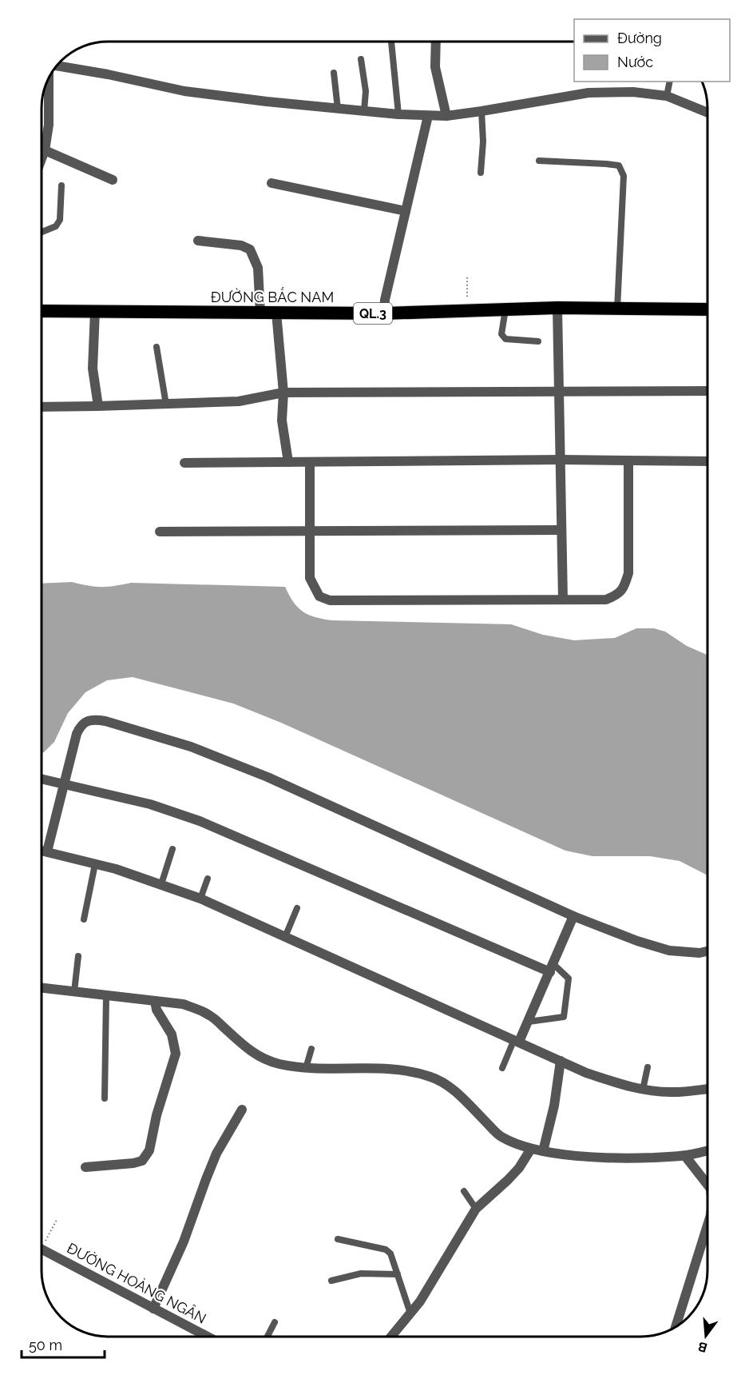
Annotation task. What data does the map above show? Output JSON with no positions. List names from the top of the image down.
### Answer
{
  "streets": {
    "highway": ["ĐƯỜNG BẮC NAM", "QL.3"],
    "street": ["ĐƯỜNG HOÀNG NGÂN"]
  },
  "legend": ["Đường", "Nước"],
  "scale_bar": "50 m",
  "north": "bottom"
}
